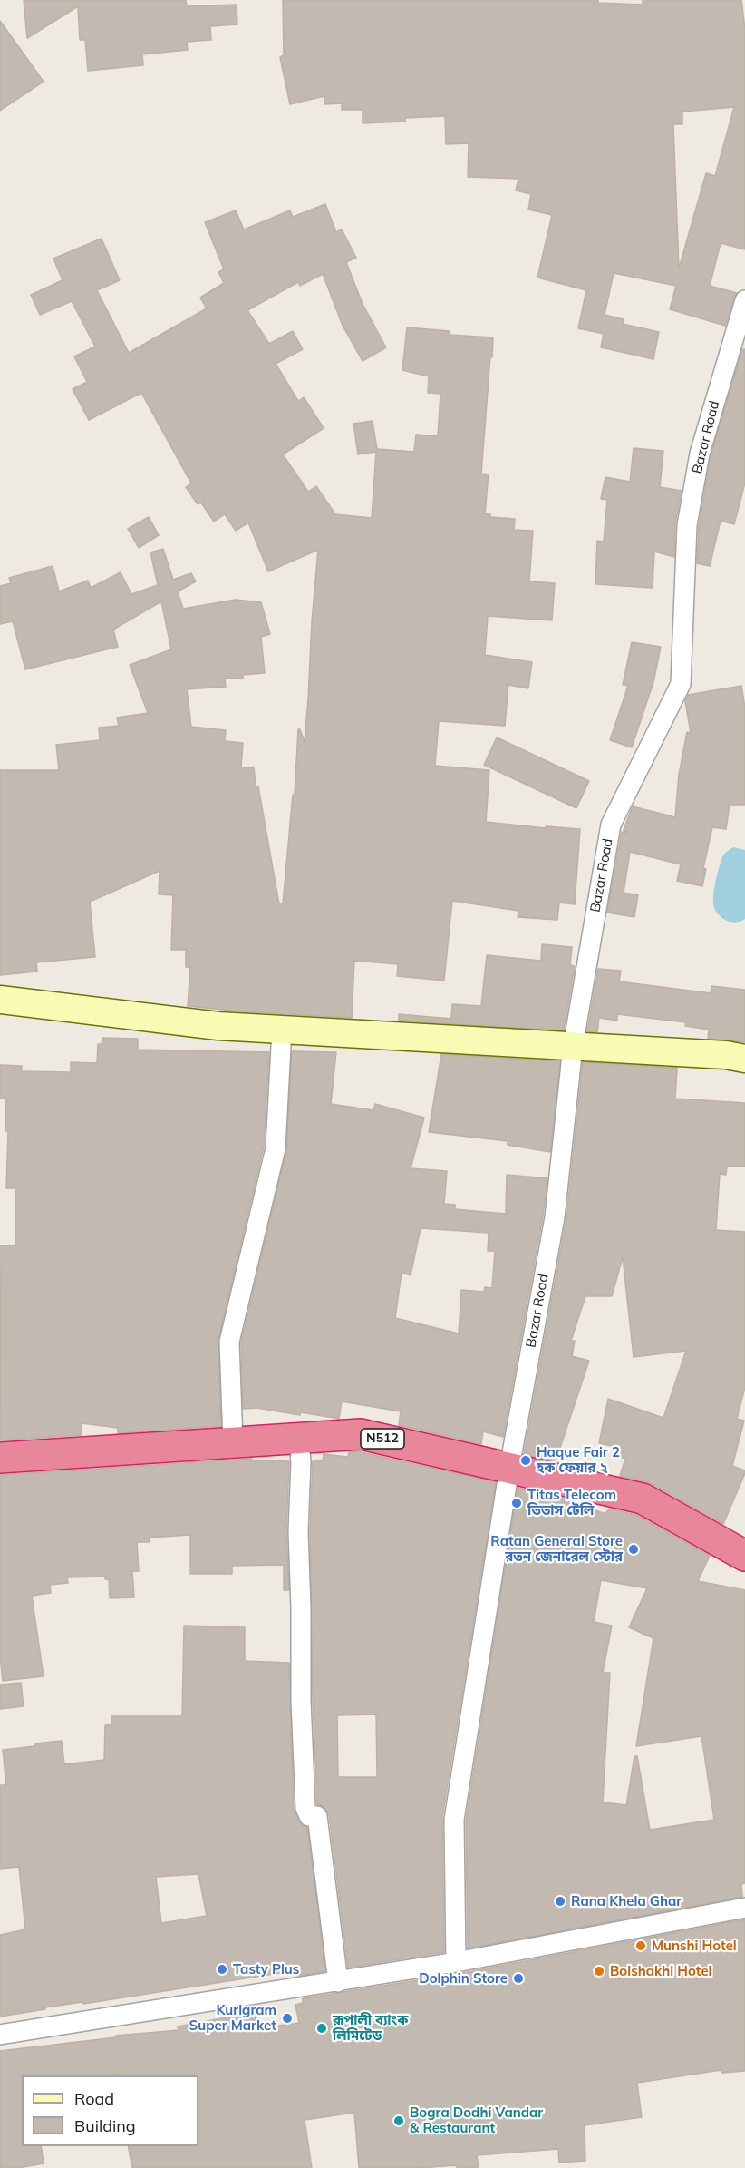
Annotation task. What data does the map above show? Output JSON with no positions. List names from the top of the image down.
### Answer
{
  "streets": {
    "highway": ["N512"],
    "street": ["Bazar Road"]
  },
  "crossings": [
    ["Bazar Road", "N512"]
  ],
  "places": [
    "Haque Fair 2 হক ফেয়ার ২",
    "Titas Telecom তিতাস টেলি",
    "Ratan General Store রতন জেনারেল স্টোর",
    "Rana Khela Ghar",
    "Munshi Hotel",
    "Tasty Plus",
    "Boishakhi Hotel",
    "Dolphin Store",
    "Kurigram Super Market",
    "রূপালী ব্যাংক লিমিটেড",
    "Bogra Dodhi Vandar & Restaurant"
  ],
  "legend": ["Road", "Building"]
}
